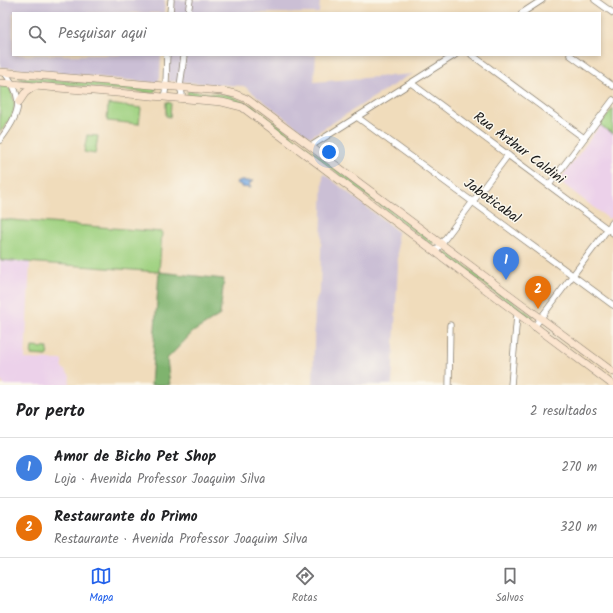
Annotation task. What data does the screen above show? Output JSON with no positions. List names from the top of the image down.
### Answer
{
  "streets": {
    "street": ["Rua Arthur Caldini", "Jaboticabal"]
  },
  "page": {
    "search": "Pesquisar aqui",
    "pins": ["1", "2"],
    "heading": ["Por perto", "2 resultados"],
    "list": [
      {
        "mark": "1",
        "name": "Amor de Bicho Pet Shop",
        "note": "Loja · Avenida Professor Joaquim Silva",
        "value": "270 m"
      },
      {
        "mark": "2",
        "name": "Restaurante do Primo",
        "note": "Restaurante · Avenida Professor Joaquim Silva",
        "value": "320 m"
      }
    ],
    "nav": ["Mapa", "Rotas", "Salvos"]
  }
}
